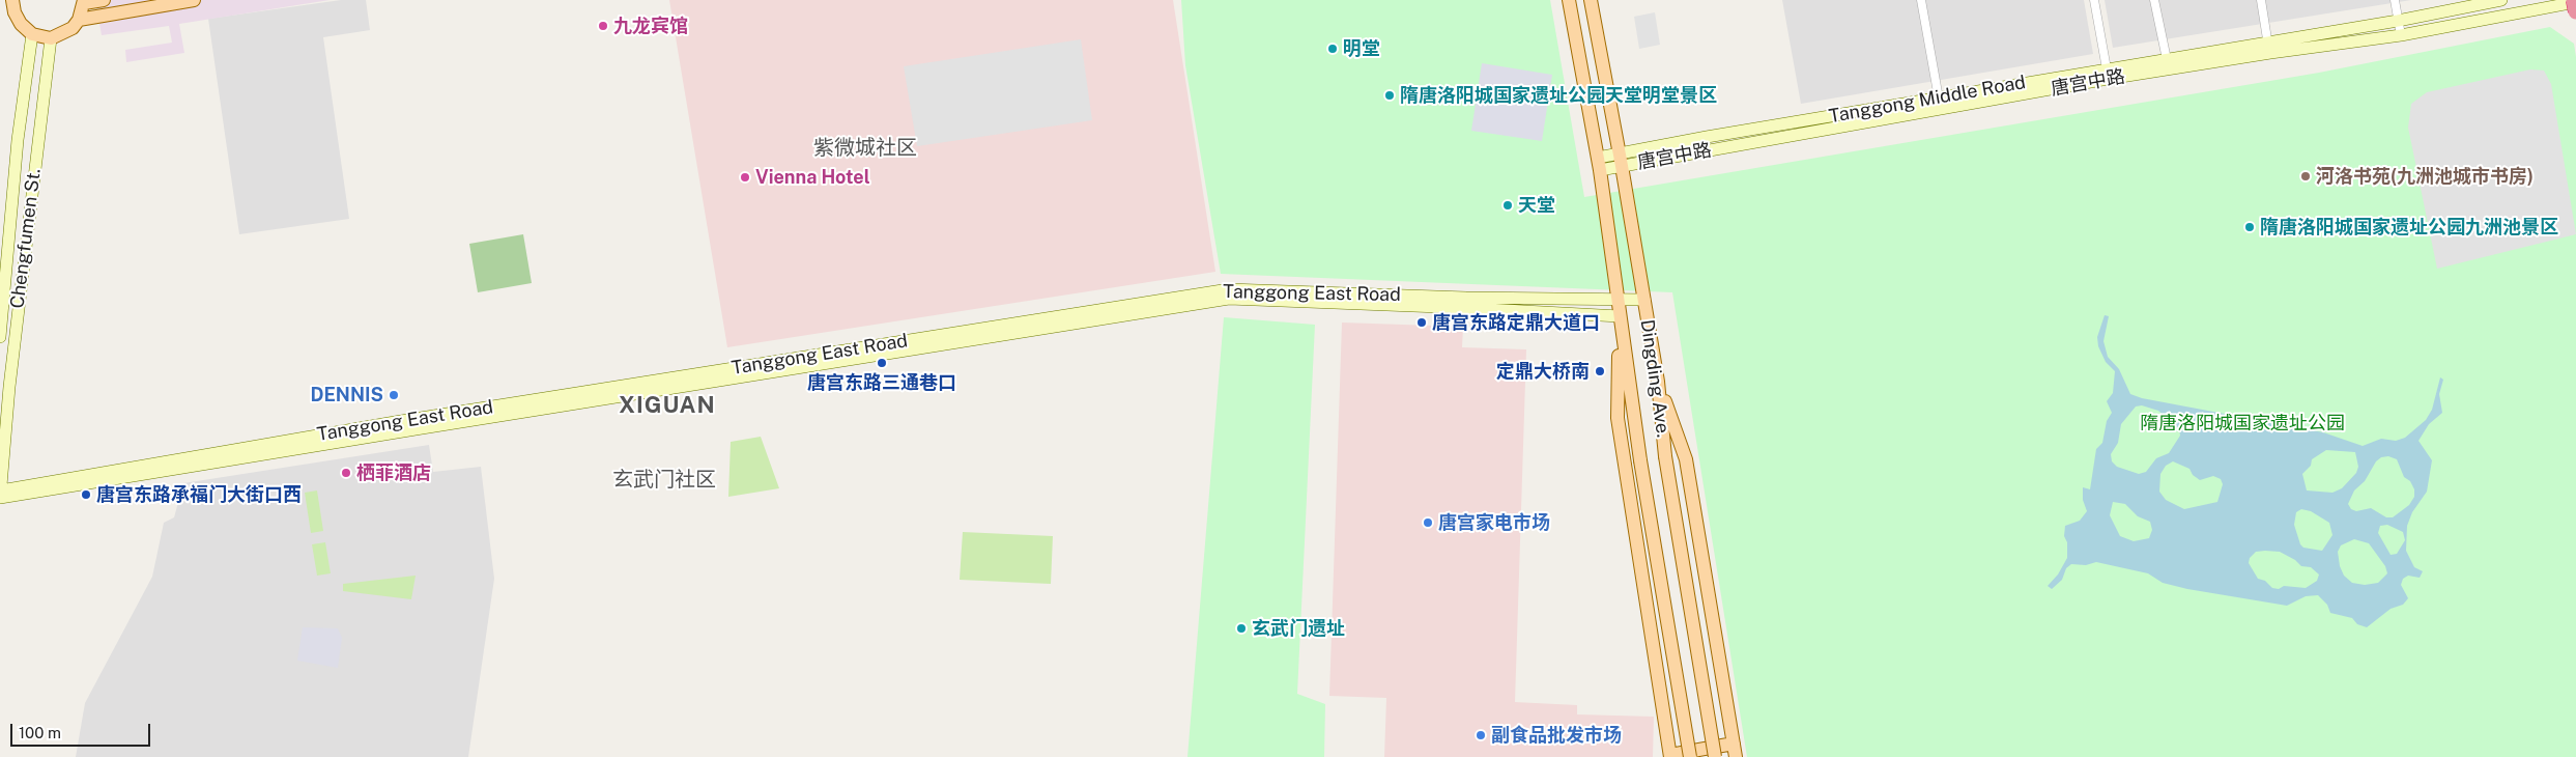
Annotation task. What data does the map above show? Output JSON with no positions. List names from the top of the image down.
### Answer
{
  "streets": {
    "main road": ["Dingding Ave."],
    "street": [
      "唐宫中路",
      "Tanggong Middle Road",
      "Chengfumen St.",
      "Tanggong East Road"
    ]
  },
  "crossings": [
    ["唐宫中路", "Tanggong Middle Road"],
    ["唐宫中路", "Dingding Ave."],
    ["Tanggong Middle Road", "Dingding Ave."],
    ["Chengfumen St.", "Tanggong East Road"],
    ["Tanggong East Road", "Dingding Ave."]
  ],
  "districts": ["紫微城社区", "XIGUAN", "玄武门社区"],
  "parks": ["隋唐洛阳城国家遗址公园"],
  "places": [
    "九龙宾馆",
    "明堂",
    "隋唐洛阳城国家遗址公园天堂明堂景区",
    "河洛书苑(九洲池城市书房)",
    "Vienna Hotel",
    "天堂",
    "隋唐洛阳城国家遗址公园九洲池景区",
    "唐宫东路定鼎大道口",
    "唐宫东路三通巷口",
    "定鼎大桥南",
    "DENNIS",
    "栖菲酒店",
    "唐宫东路承福门大街口西",
    "唐宫家电市场",
    "玄武门遗址",
    "副食品批发市场"
  ],
  "scale_bar": "100 m"
}
